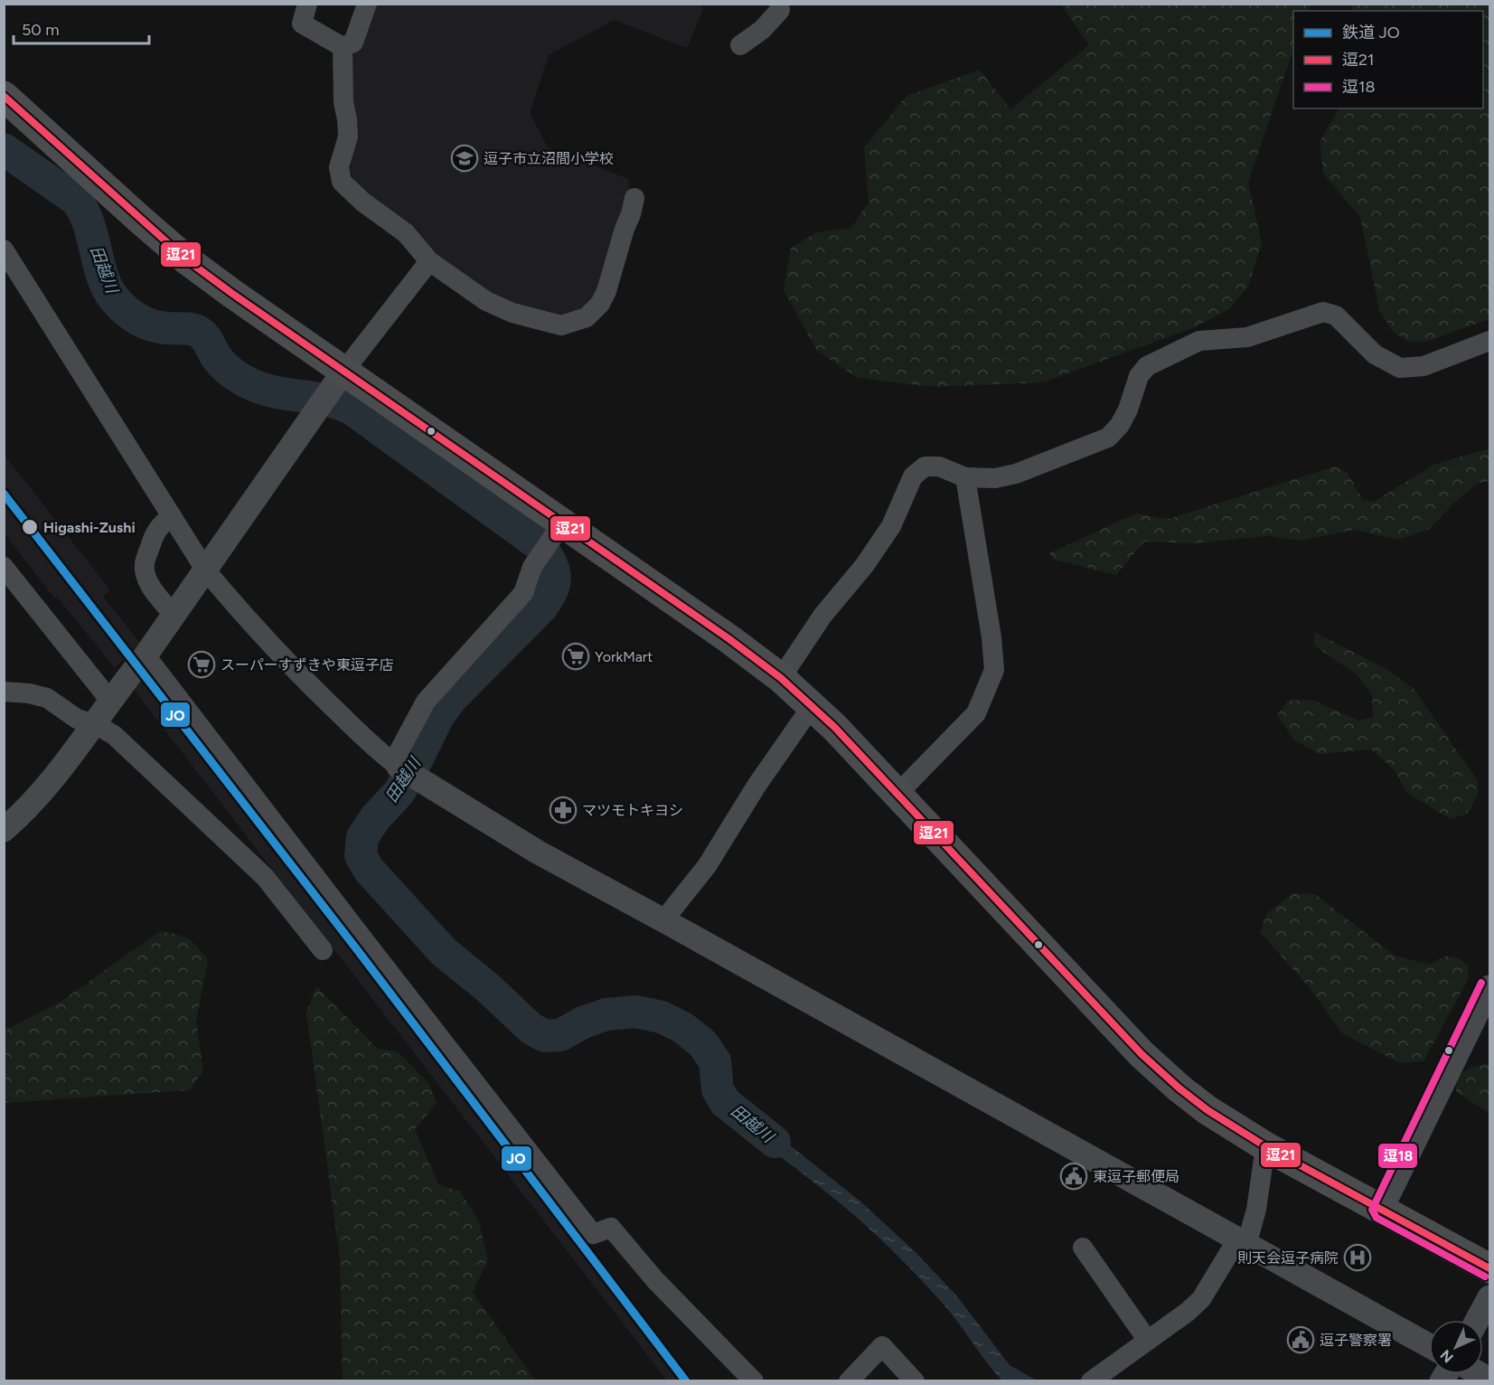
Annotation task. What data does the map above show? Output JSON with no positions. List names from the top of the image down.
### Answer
{
  "water": ["田越川"],
  "places": {
    "school or university": ["逗子市立沼間小学校"],
    "other": ["Higashi-Zushi"],
    "supermarket": ["YorkMart", "スーパーすずきや東逗子店"],
    "pharmacy": ["マツモトキヨシ"],
    "public building": ["東逗子郵便局", "逗子警察署"],
    "hospital": ["則天会逗子病院"]
  },
  "lines": ["transit line 逗21", "rail line JO", "transit line 逗18"],
  "legend": ["鉄道 JO", "逗21", "逗18"],
  "scale_bar": "50 m",
  "north": "bottom left"
}
